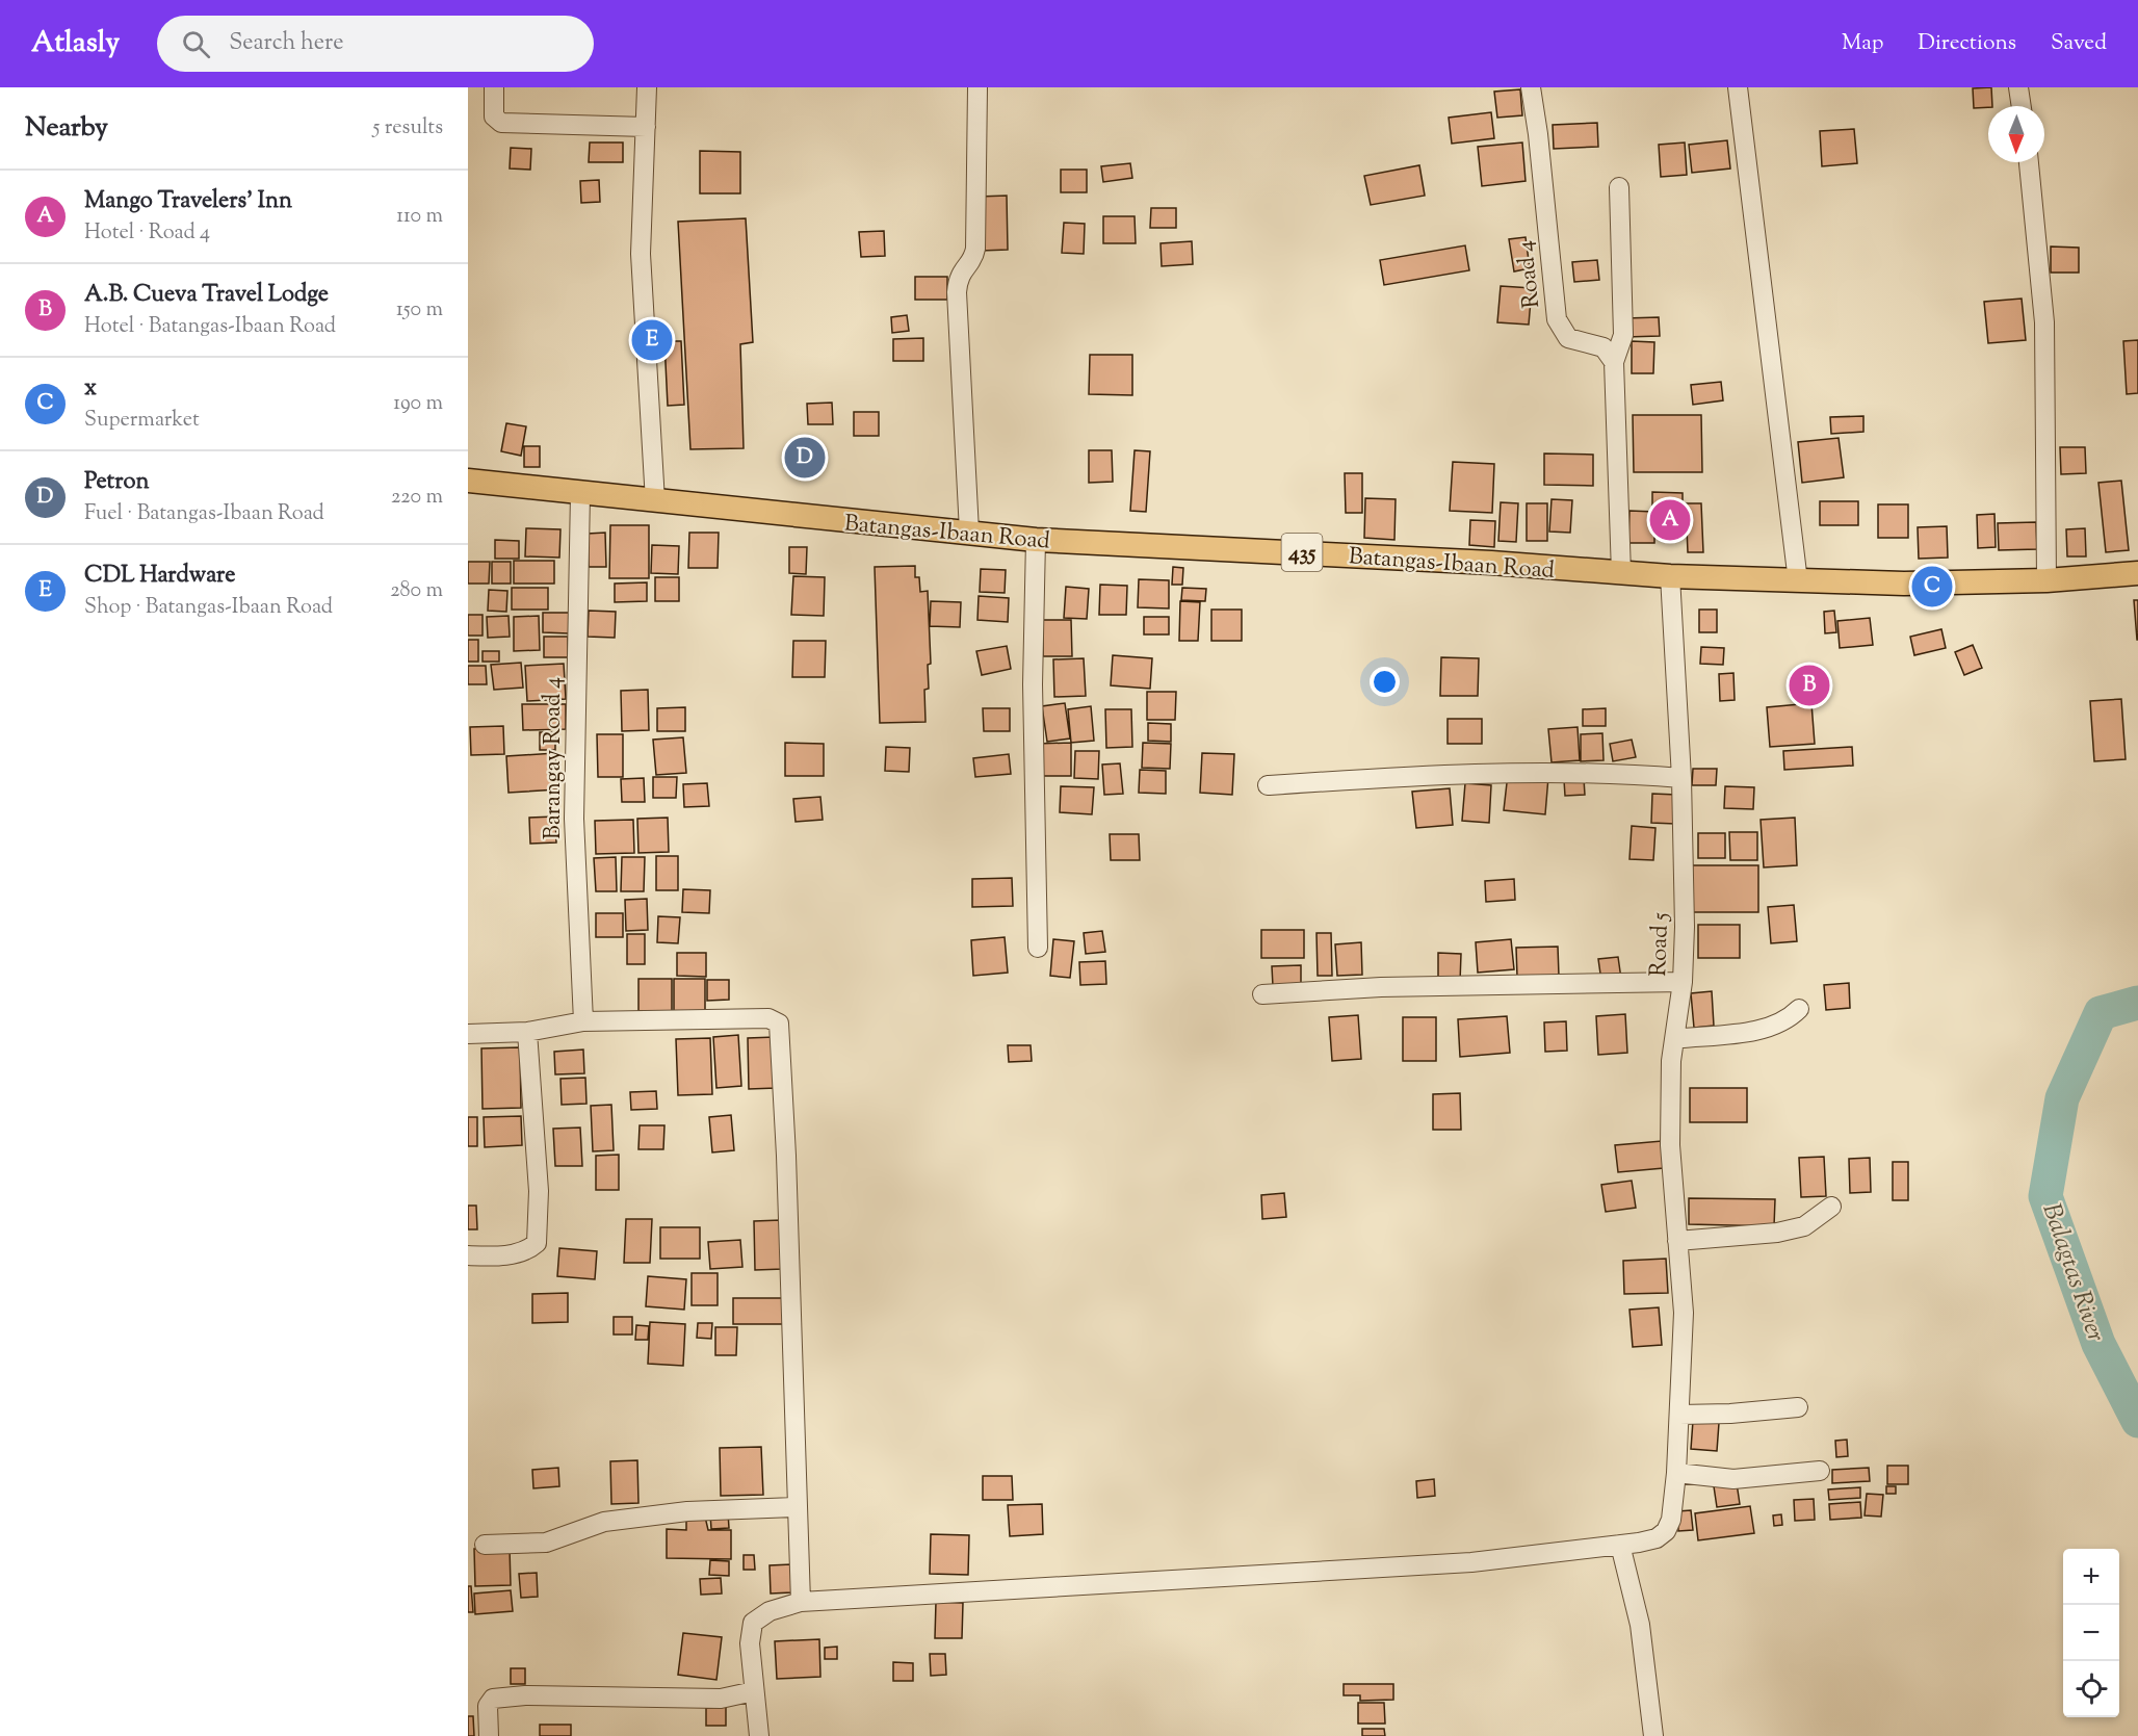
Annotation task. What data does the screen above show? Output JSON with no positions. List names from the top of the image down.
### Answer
{
  "streets": {
    "main road": ["Batangas-Ibaan Road", "435"],
    "street": ["Road 4", "Barangay Road 4", "Road 5"]
  },
  "crossings": [
    ["Batangas-Ibaan Road", "Barangay Road 4"],
    ["Batangas-Ibaan Road", "Road 5"]
  ],
  "water": ["Balagtas River"],
  "north": "bottom",
  "page": {
    "header": "Atlasly",
    "search": "Search here",
    "nav": ["Map", "Directions", "Saved"],
    "heading": ["Nearby", "5 results"],
    "list": [
      {
        "mark": "A",
        "name": "Mango Travelers' Inn",
        "note": "Hotel · Road 4",
        "value": "110 m"
      },
      {
        "mark": "B",
        "name": "A.B. Cueva Travel Lodge",
        "note": "Hotel · Batangas-Ibaan Road",
        "value": "150 m"
      },
      {
        "mark": "C",
        "name": "x",
        "note": "Supermarket",
        "value": "190 m"
      },
      {
        "mark": "D",
        "name": "Petron",
        "note": "Fuel · Batangas-Ibaan Road",
        "value": "220 m"
      },
      {
        "mark": "E",
        "name": "CDL Hardware",
        "note": "Shop · Batangas-Ibaan Road",
        "value": "280 m"
      }
    ],
    "pins": [
      "E",
      "D",
      "A",
      "C",
      "B"
    ],
    "map_buttons": ["+", "−"]
  }
}
